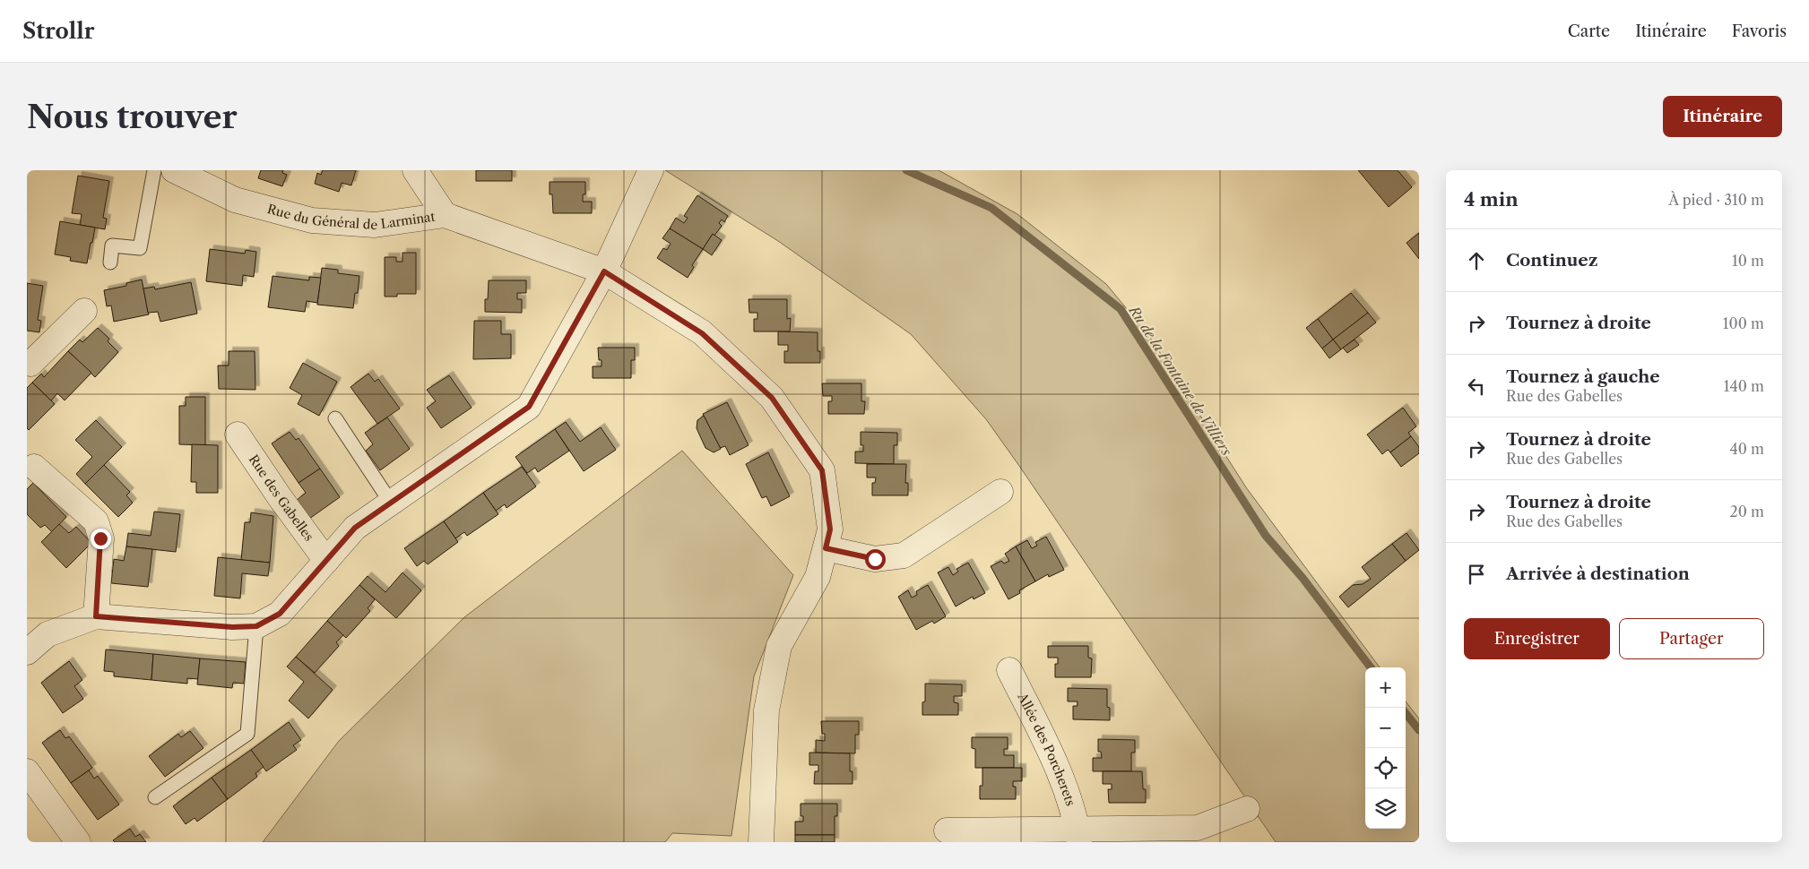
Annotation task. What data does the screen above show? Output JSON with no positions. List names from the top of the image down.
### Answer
{
  "streets": {
    "street": ["Rue du Général de Larminat", "Rue des Gabelles", "Allée des Porcherets"]
  },
  "water": ["Ru de la Fontaine de Villiers"],
  "page": {
    "header": "Strollr",
    "nav": ["Carte", "Itinéraire", "Favoris"],
    "buttons": [
      "Itinéraire",
      ["Enregistrer", "Partager"]
    ],
    "title": "Nous trouver",
    "heading": ["4 min", "À pied · 310 m"],
    "list": [
      ["Continuez", "10 m"],
      ["Tournez à droite", "100 m"],
      ["Tournez à gauche", "Rue des Gabelles", "140 m"],
      ["Tournez à droite", "Rue des Gabelles", "40 m"],
      ["Tournez à droite", "Rue des Gabelles", "20 m"],
      "Arrivée à destination"
    ],
    "map_buttons": ["+", "−"]
  }
}
